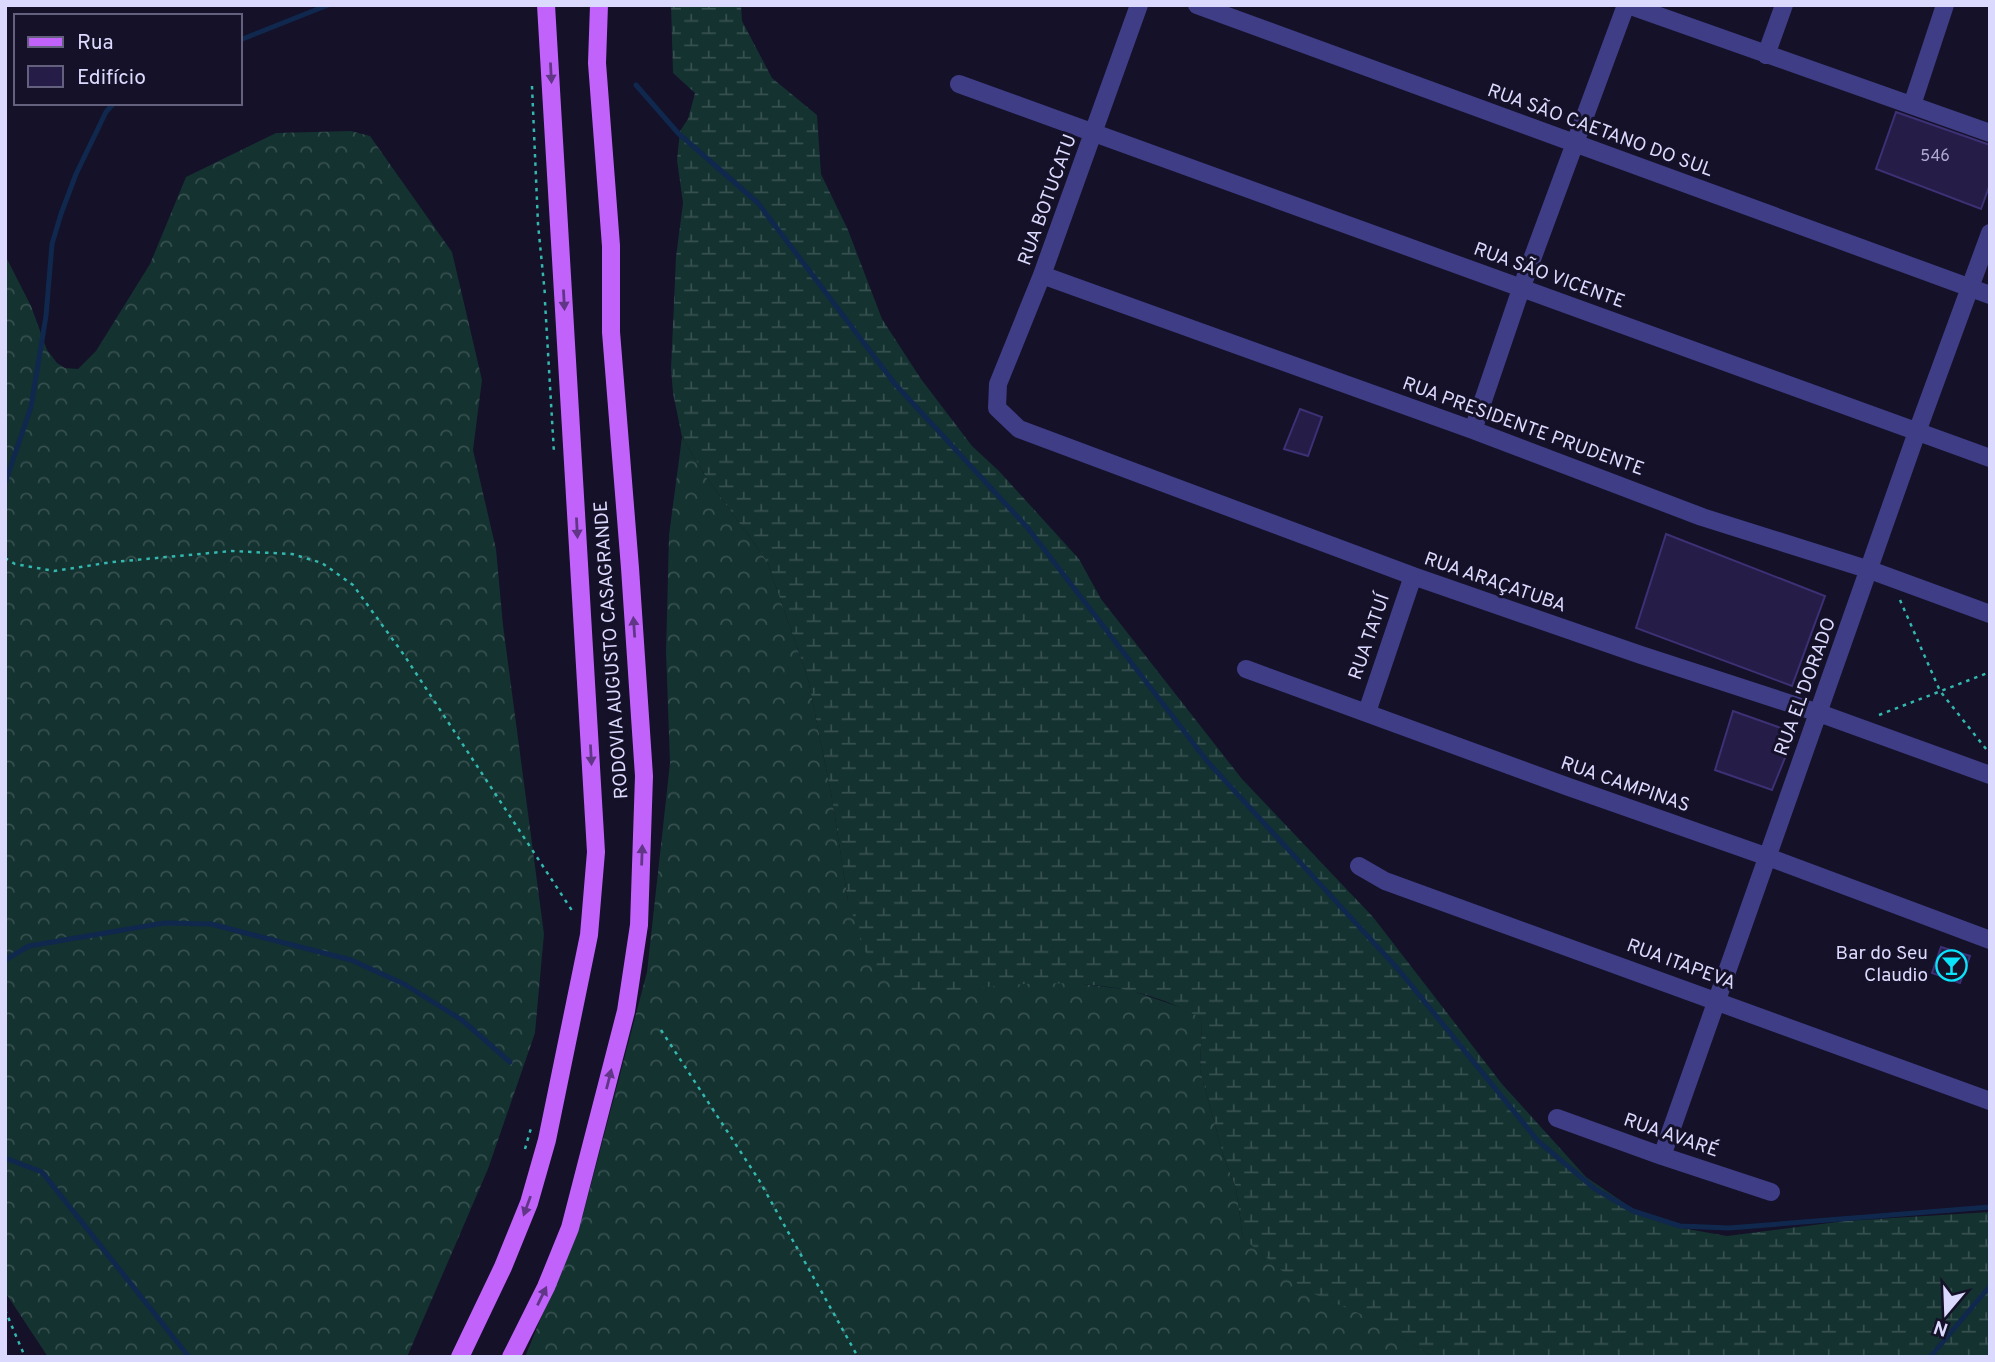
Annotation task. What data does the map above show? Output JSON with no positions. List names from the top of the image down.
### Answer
{
  "streets": {
    "main road": ["RODOVIA AUGUSTO CASAGRANDE"],
    "street": [
      "RUA SÃO CAETANO DO SUL",
      "RUA BOTUCATU",
      "RUA SÃO VICENTE",
      "RUA PRESIDENTE PRUDENTE",
      "RUA ARAÇATUBA",
      "RUA TATUÍ",
      "RUA EL'DORADO",
      "RUA CAMPINAS",
      "RUA ITAPEVA",
      "RUA AVARÉ"
    ]
  },
  "crossings": [
    ["RUA SÃO CAETANO DO SUL", "RUA EL'DORADO"],
    ["RUA BOTUCATU", "RUA SÃO VICENTE"],
    ["RUA BOTUCATU", "RUA PRESIDENTE PRUDENTE"],
    ["RUA BOTUCATU", "RUA ARAÇATUBA"],
    ["RUA SÃO VICENTE", "RUA EL'DORADO"],
    ["RUA PRESIDENTE PRUDENTE", "RUA EL'DORADO"],
    ["RUA ARAÇATUBA", "RUA TATUÍ"],
    ["RUA ARAÇATUBA", "RUA EL'DORADO"],
    ["RUA TATUÍ", "RUA CAMPINAS"],
    ["RUA EL'DORADO", "RUA CAMPINAS"],
    ["RUA EL'DORADO", "RUA ITAPEVA"],
    ["RUA EL'DORADO", "RUA AVARÉ"]
  ],
  "places": {
    "bar": ["Bar do Seu Claudio"]
  },
  "house_numbers": ["546"],
  "legend": ["Rua", "Edifício"],
  "north": "bottom"
}
